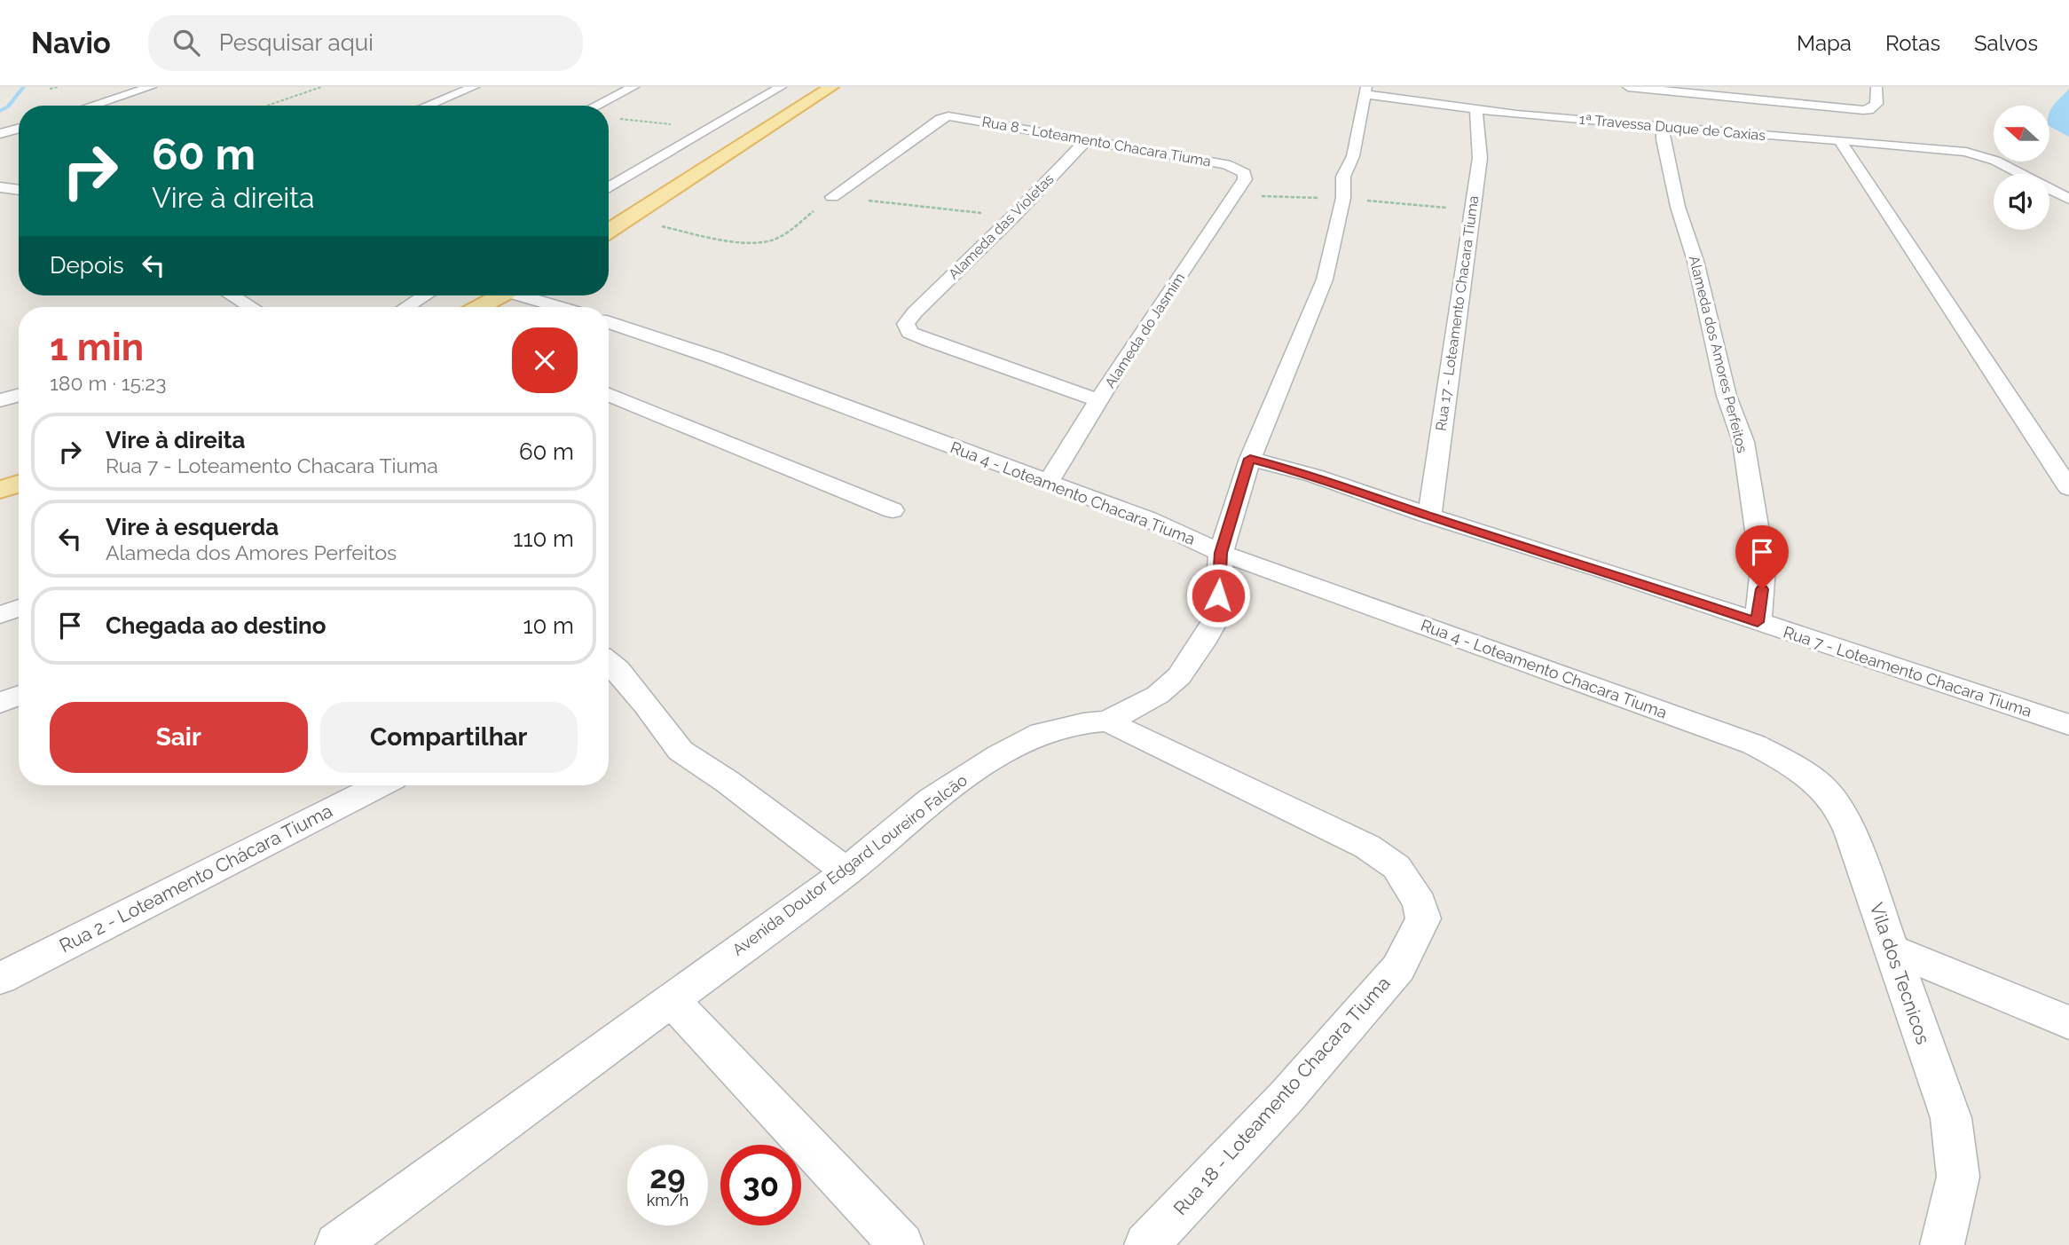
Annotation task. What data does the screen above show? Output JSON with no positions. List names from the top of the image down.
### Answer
{
  "streets": {
    "street": [
      "1ª Travessa Duque de Caxias",
      "Rua 8 - Loteamento Chacara Tiuma",
      "Alameda das Violetas",
      "Rua 17 - Loteamento Chacara Tiuma",
      "Alameda do Jasmim",
      "Alameda dos Amores Perfeitos",
      "Rua 4 - Loteamento Chacara Tiuma",
      "Rua 7 - Loteamento Chacara Tiuma",
      "Avenida Doutor Edgard Loureiro Falcão",
      "Rua 2 - Loteamento Chácara Tiuma",
      "Vila dos Tecnicos",
      "Rua 18 - Loteamento Chacara Tiuma"
    ]
  },
  "crossings": [
    ["1ª Travessa Duque de Caxias", "Rua 17 - Loteamento Chacara Tiuma"],
    ["1ª Travessa Duque de Caxias", "Alameda dos Amores Perfeitos"],
    ["1ª Travessa Duque de Caxias", "Avenida Doutor Edgard Loureiro Falcão"],
    ["Rua 8 - Loteamento Chacara Tiuma", "Alameda das Violetas"],
    ["Rua 8 - Loteamento Chacara Tiuma", "Alameda do Jasmim"],
    ["Alameda das Violetas", "Alameda do Jasmim"],
    ["Rua 17 - Loteamento Chacara Tiuma", "Rua 7 - Loteamento Chacara Tiuma"],
    ["Alameda do Jasmim", "Rua 4 - Loteamento Chacara Tiuma"],
    ["Alameda dos Amores Perfeitos", "Rua 7 - Loteamento Chacara Tiuma"],
    ["Rua 4 - Loteamento Chacara Tiuma", "Avenida Doutor Edgard Loureiro Falcão"],
    ["Rua 4 - Loteamento Chacara Tiuma", "Vila dos Tecnicos"],
    ["Rua 7 - Loteamento Chacara Tiuma", "Avenida Doutor Edgard Loureiro Falcão"],
    ["Avenida Doutor Edgard Loureiro Falcão", "Rua 18 - Loteamento Chacara Tiuma"]
  ],
  "north": "left",
  "page": {
    "header": "Navio",
    "search": "Pesquisar aqui",
    "nav": ["Mapa", "Rotas", "Salvos"],
    "turn": ["60 m", "Vire à direita"],
    "then": "Depois",
    "heading": ["1 min", "180 m · 15:23"],
    "list": [
      {
        "name": "Vire à direita",
        "note": "Rua 7 - Loteamento Chacara Tiuma",
        "value": "60 m"
      },
      {
        "name": "Vire à esquerda",
        "note": "Alameda dos Amores Perfeitos",
        "value": "110 m"
      },
      {
        "name": "Chegada ao destino",
        "value": "10 m"
      }
    ],
    "buttons": ["Sair", "Compartilhar"],
    "speed": "29 km/h",
    "limit": "30"
  }
}
